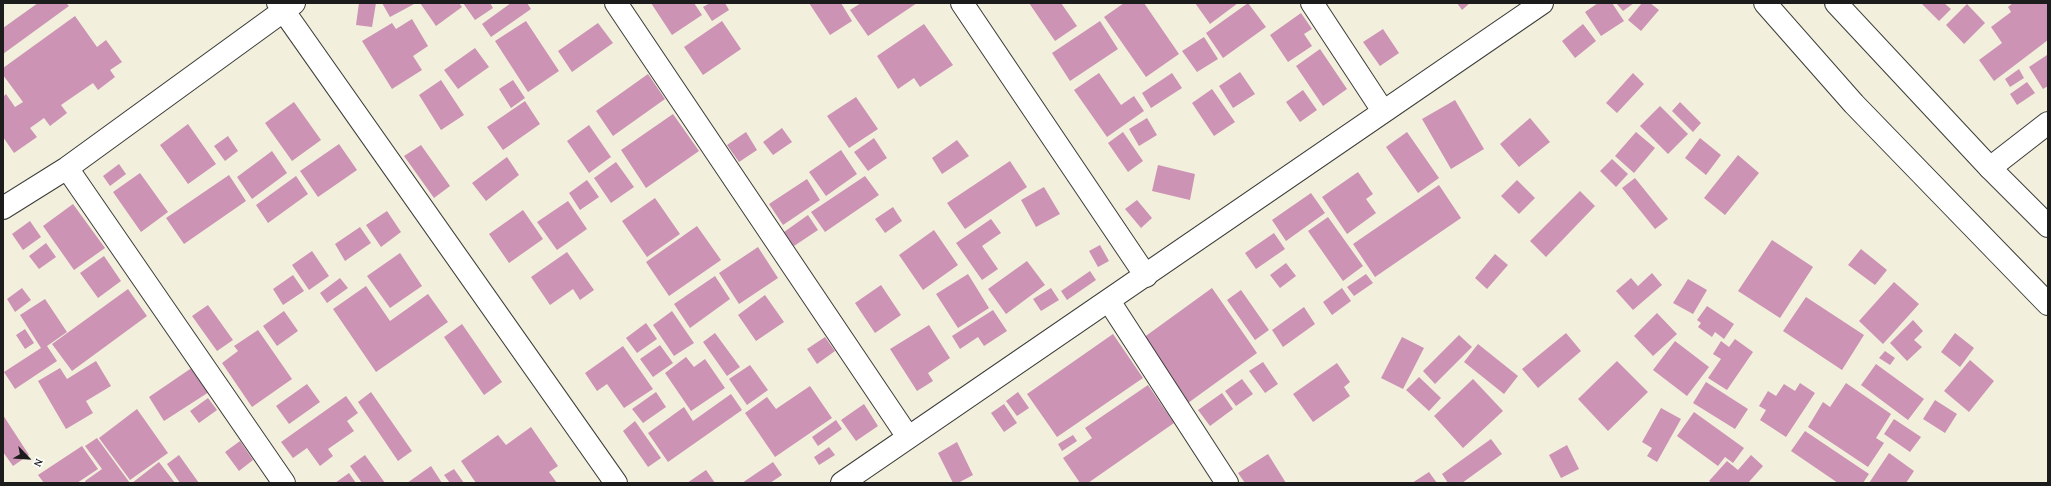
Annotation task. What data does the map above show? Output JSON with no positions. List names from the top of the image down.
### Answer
{
  "north": "bottom right"
}
